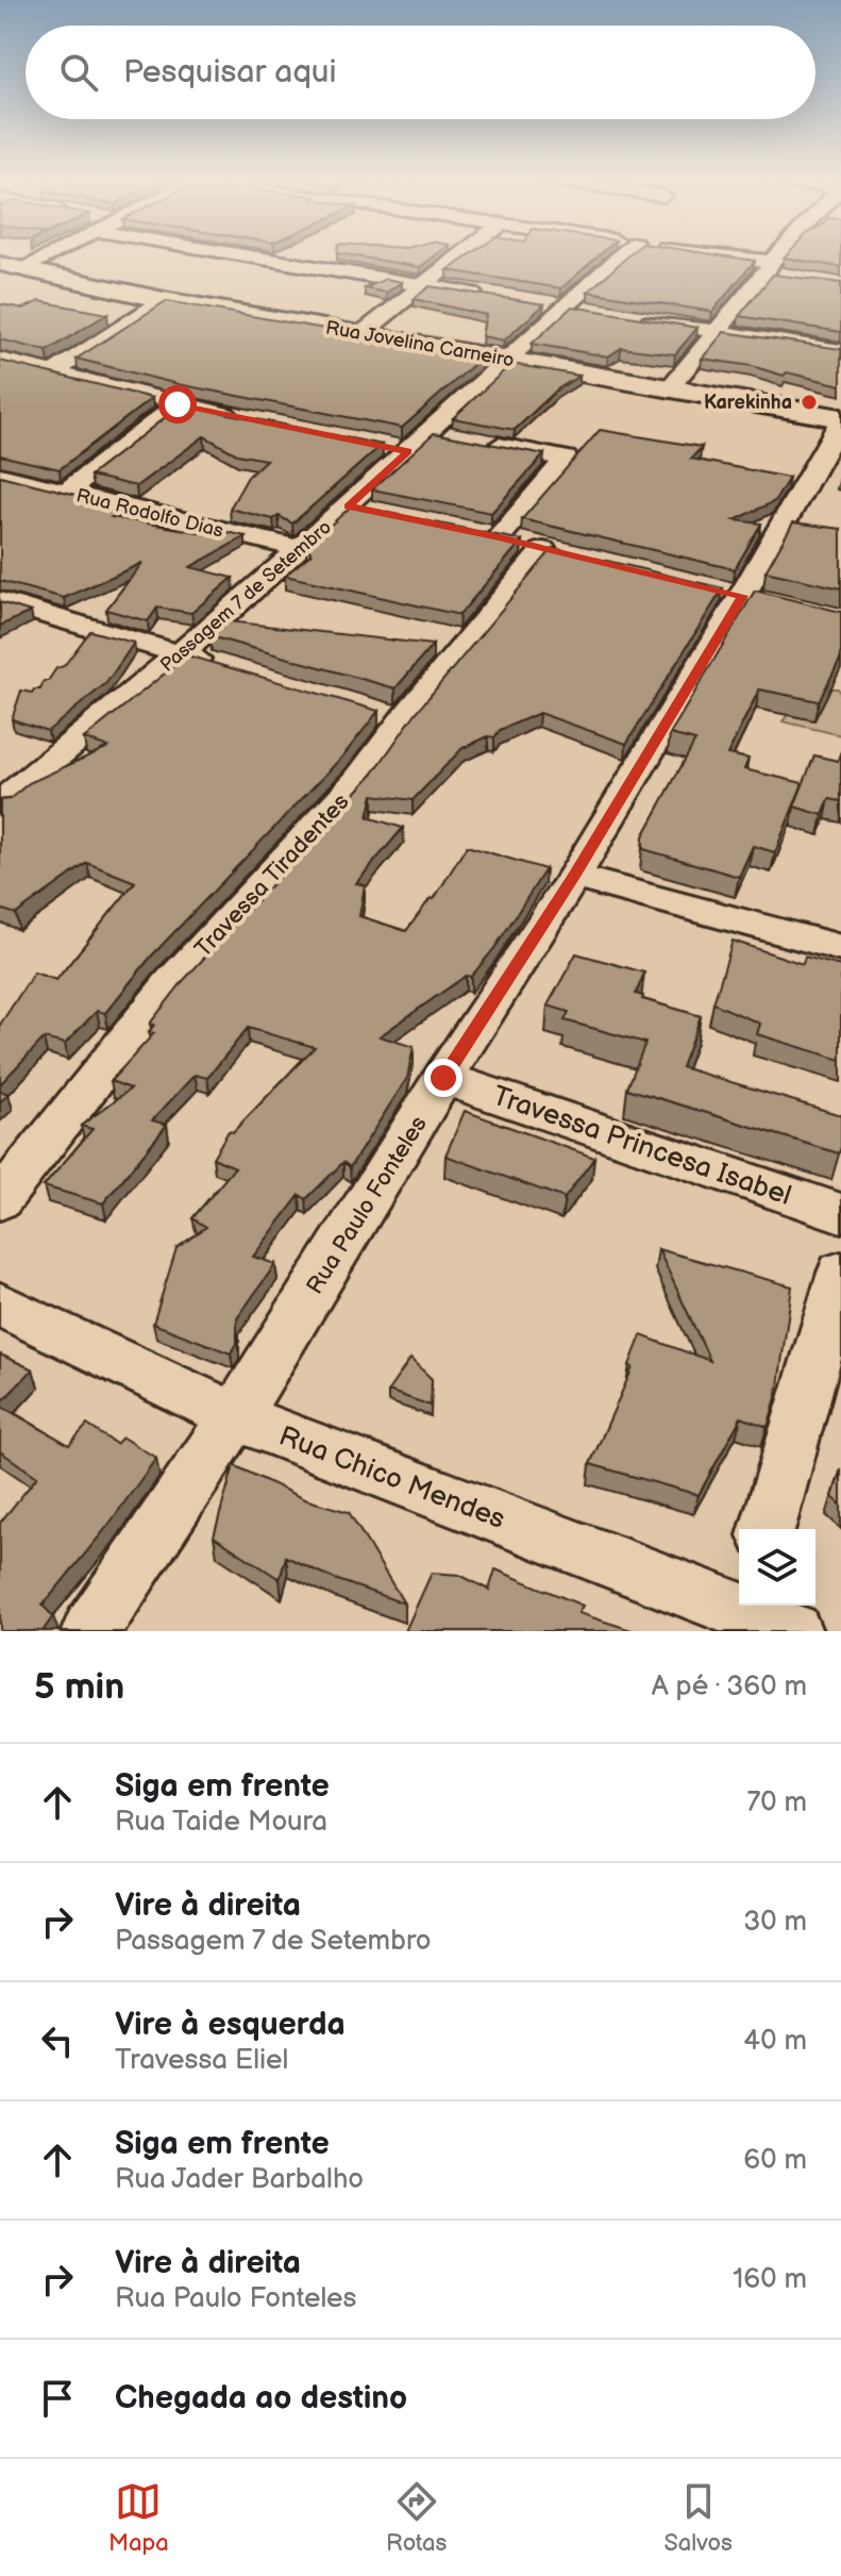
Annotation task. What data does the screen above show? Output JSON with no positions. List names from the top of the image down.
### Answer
{
  "streets": {
    "street": [
      "Rua Jovelina Carneiro",
      "Rua Rodolfo Dias",
      "Passagem 7 de Setembro",
      "Travessa Tiradentes",
      "Travessa Princesa Isabel",
      "Rua Paulo Fonteles",
      "Rua Chico Mendes"
    ]
  },
  "crossings": [
    ["Rua Jovelina Carneiro", "Passagem 7 de Setembro"],
    ["Rua Jovelina Carneiro", "Rua Paulo Fonteles"],
    ["Rua Rodolfo Dias", "Passagem 7 de Setembro"],
    ["Travessa Princesa Isabel", "Rua Paulo Fonteles"],
    ["Rua Paulo Fonteles", "Rua Chico Mendes"]
  ],
  "places": ["Karekinha"],
  "page": {
    "search": "Pesquisar aqui",
    "heading": ["5 min", "A pé · 360 m"],
    "list": [
      ["Siga em frente", "Rua Taide Moura", "70 m"],
      ["Vire à direita", "Passagem 7 de Setembro", "30 m"],
      ["Vire à esquerda", "Travessa Eliel", "40 m"],
      ["Siga em frente", "Rua Jader Barbalho", "60 m"],
      ["Vire à direita", "Rua Paulo Fonteles", "160 m"],
      "Chegada ao destino"
    ],
    "nav": ["Mapa", "Rotas", "Salvos"]
  }
}
